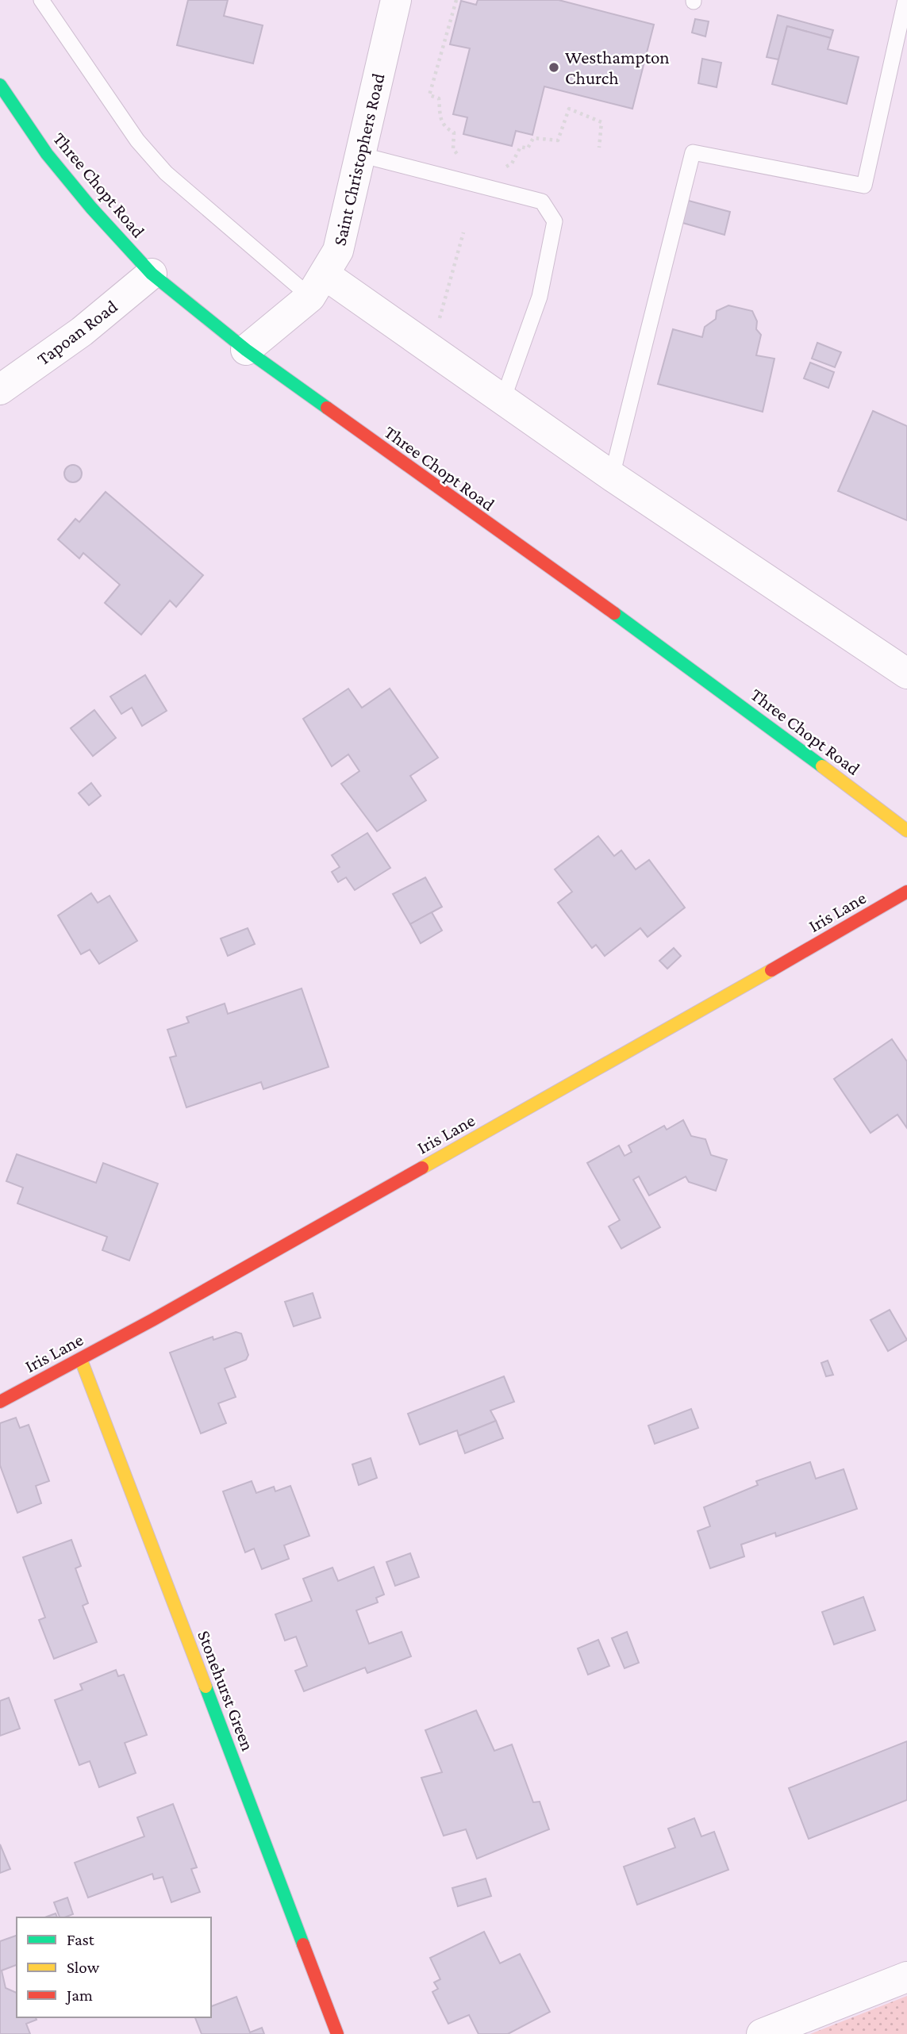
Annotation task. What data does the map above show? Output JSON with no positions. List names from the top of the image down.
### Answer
{
  "streets": {
    "street": [
      "Saint Christophers Road",
      "Three Chopt Road",
      "Tapoan Road",
      "Iris Lane",
      "Stonehurst Green"
    ]
  },
  "crossings": [
    ["Saint Christophers Road", "Three Chopt Road"],
    ["Three Chopt Road", "Tapoan Road"],
    ["Iris Lane", "Stonehurst Green"]
  ],
  "places": ["Westhampton Church"],
  "legend": ["Fast", "Slow", "Jam"]
}
